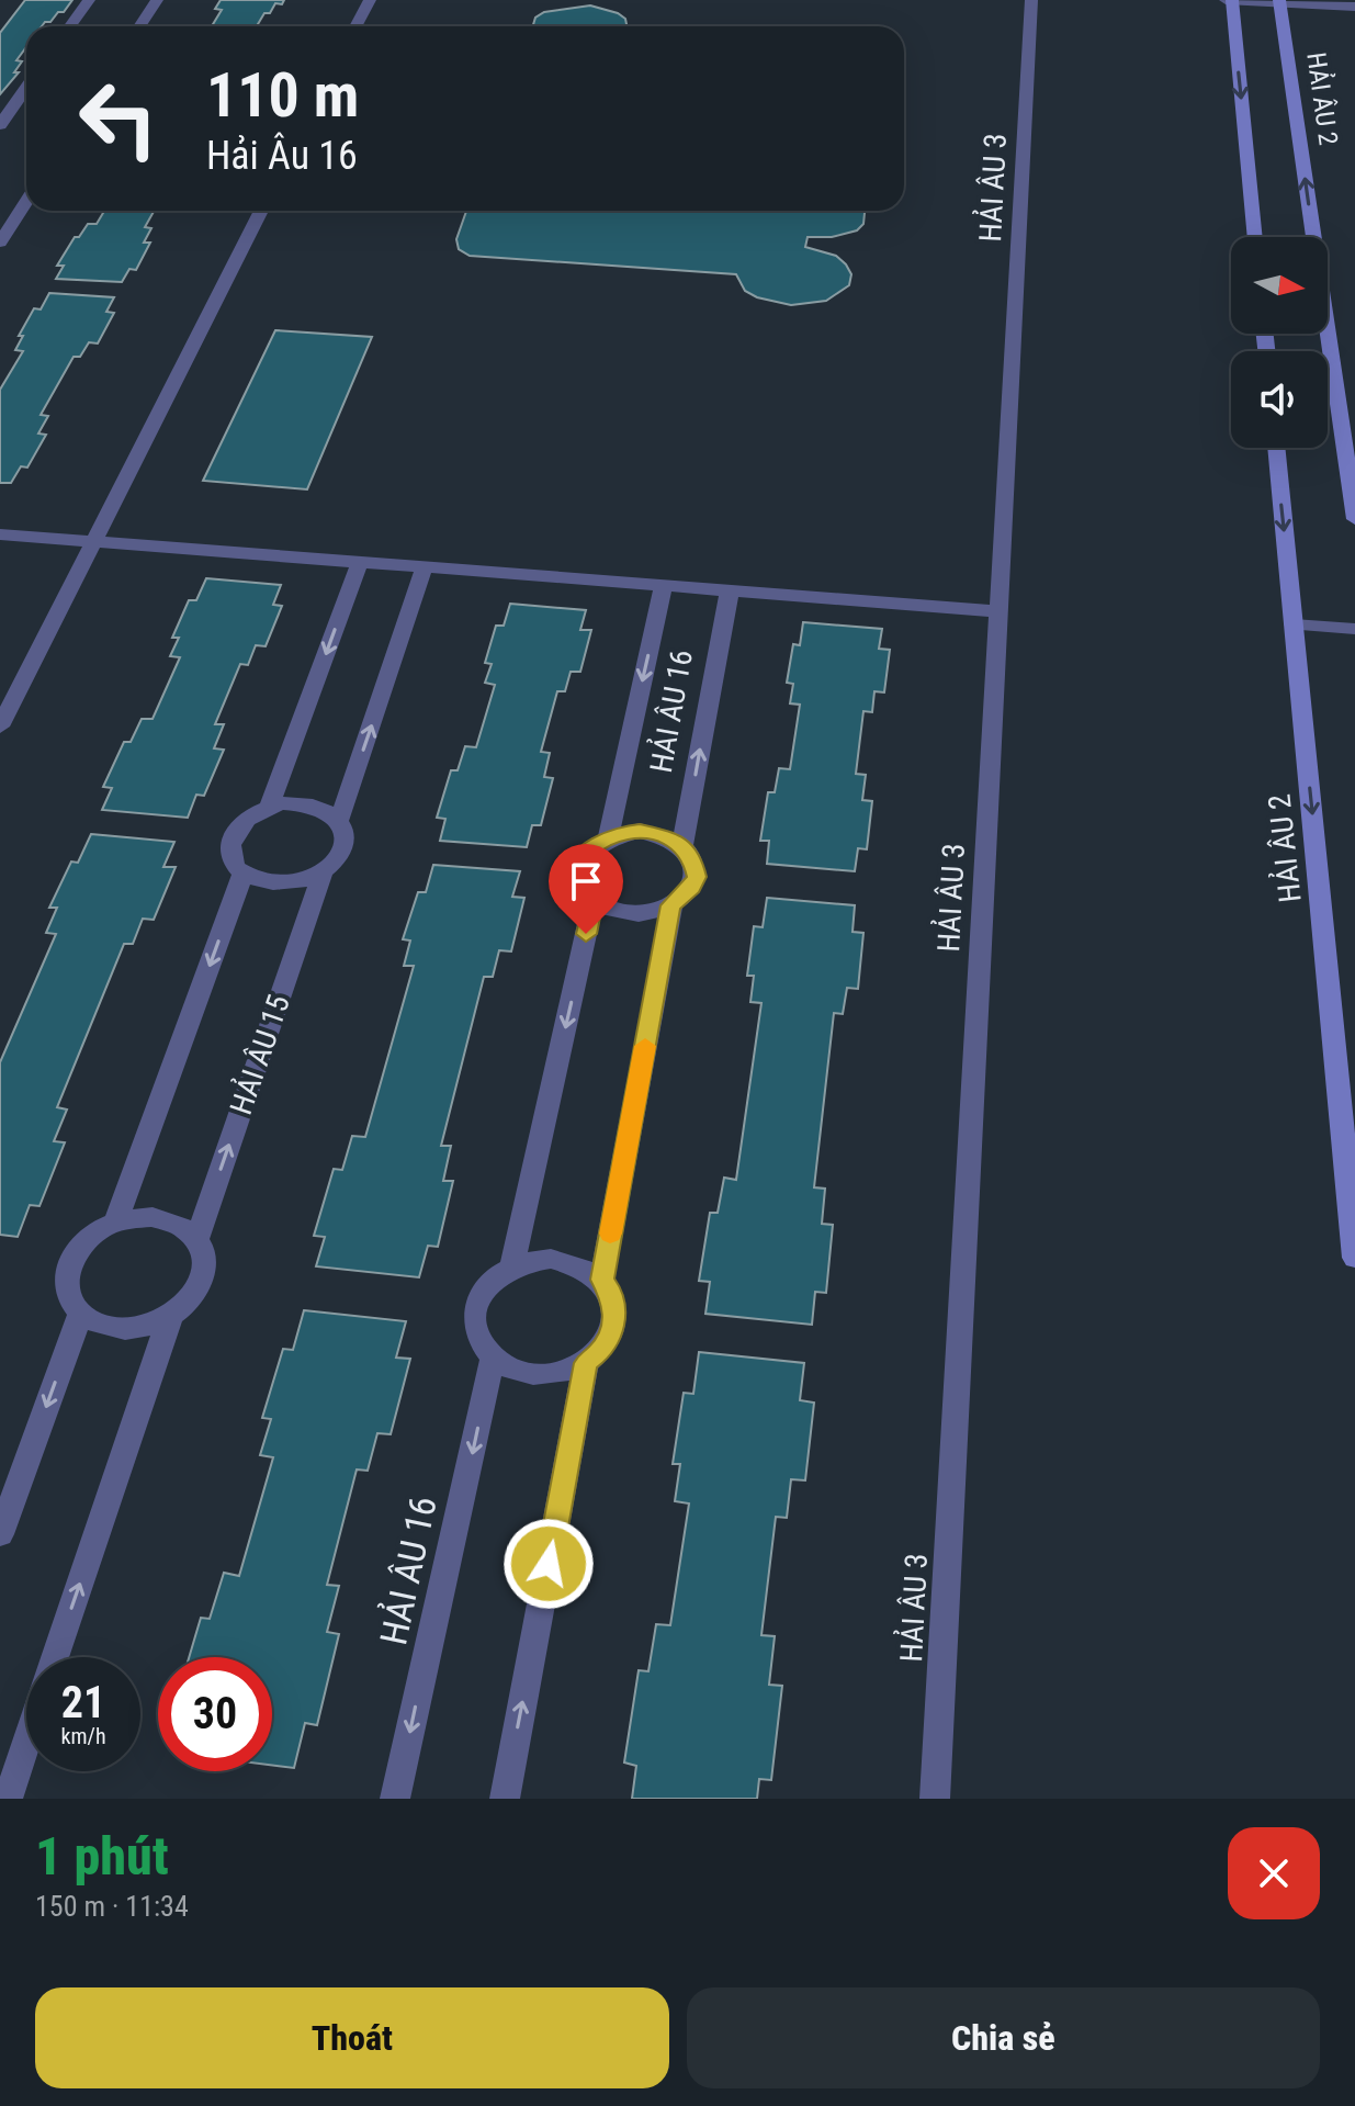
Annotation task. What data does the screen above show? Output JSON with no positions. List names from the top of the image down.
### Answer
{
  "streets": {
    "street": [
      "HẢI ÂU 2",
      "HẢI ÂU 3",
      "HẢI ÂU 16",
      "HẢI ÂU 15"
    ]
  },
  "north": "right",
  "page": {
    "turn": ["110 m", "Hải Âu 16"],
    "speed": "21 km/h",
    "limit": "30",
    "heading": ["1 phút", "150 m · 11:34"],
    "buttons": ["Thoát", "Chia sẻ"]
  }
}
